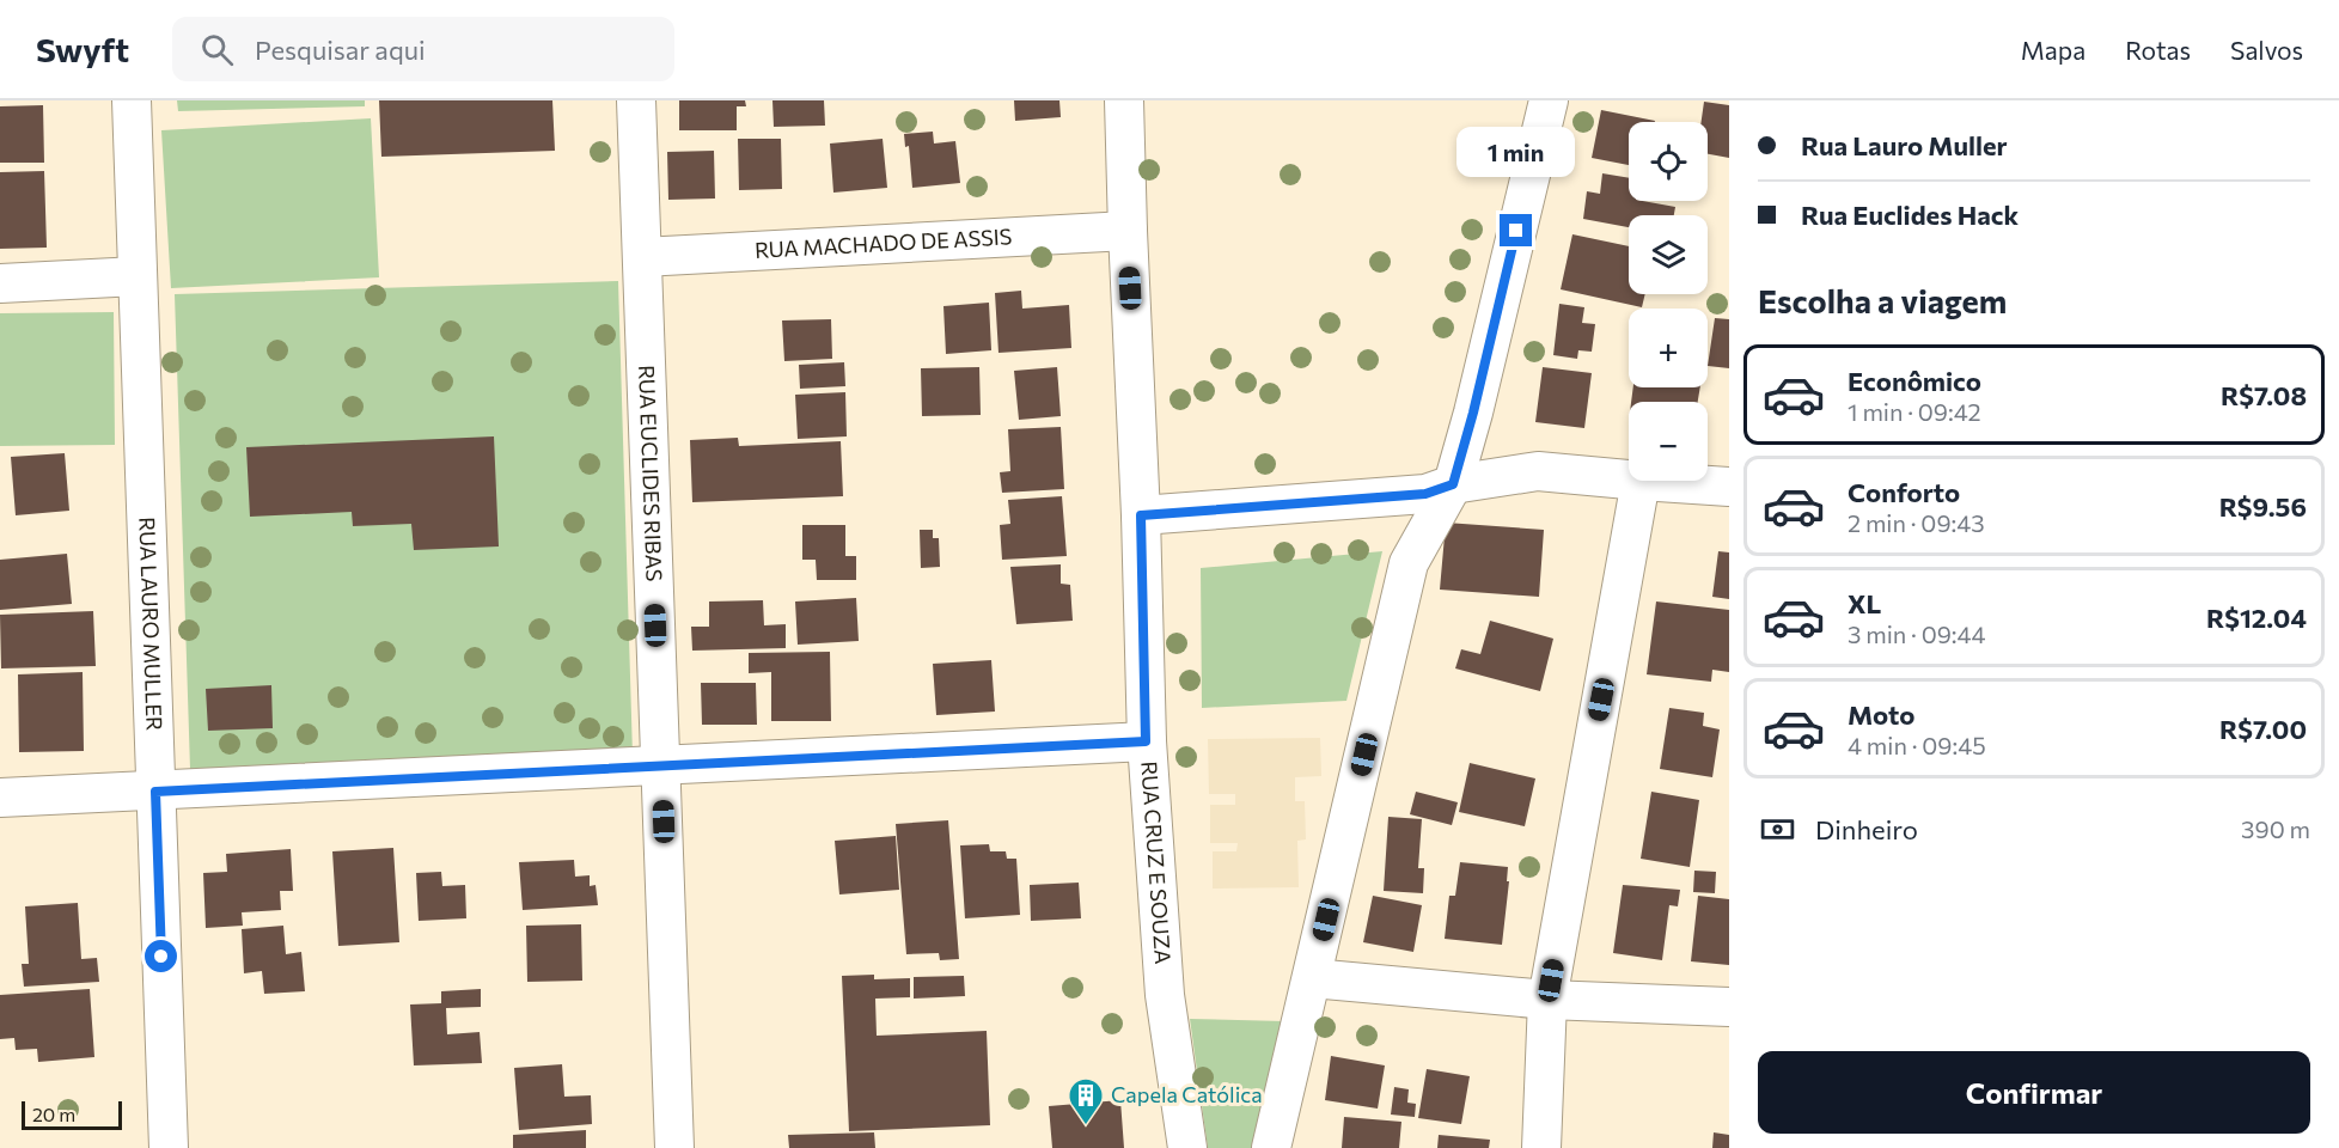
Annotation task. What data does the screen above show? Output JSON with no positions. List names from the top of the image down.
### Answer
{
  "streets": {
    "street": [
      "RUA MACHADO DE ASSIS",
      "RUA EUCLIDES RIBAS",
      "RUA LAURO MULLER",
      "RUA CRUZ E SOUZA"
    ]
  },
  "crossings": [
    ["RUA MACHADO DE ASSIS", "RUA EUCLIDES RIBAS"],
    ["RUA MACHADO DE ASSIS", "RUA CRUZ E SOUZA"]
  ],
  "places": {
    "building": ["Capela Católica"]
  },
  "scale_bar": "20 m",
  "page": {
    "header": "Swyft",
    "search": "Pesquisar aqui",
    "nav": ["Mapa", "Rotas", "Salvos"],
    "banner": ["Rua Lauro Muller", "Rua Euclides Hack"],
    "map_buttons": ["+", "−"],
    "bubble": "1 min",
    "heading": "Escolha a viagem",
    "list": [
      {
        "name": "Econômico",
        "note": "1 min · 09:42",
        "value": "R$7.08"
      },
      {
        "name": "Conforto",
        "note": "2 min · 09:43",
        "value": "R$9.56"
      },
      {
        "name": "XL",
        "note": "3 min · 09:44",
        "value": "R$12.04"
      },
      {
        "name": "Moto",
        "note": "4 min · 09:45",
        "value": "R$7.00"
      }
    ],
    "pay": ["Dinheiro", "390 m"],
    "buttons": "Confirmar",
    "scale": "20 m"
  }
}
